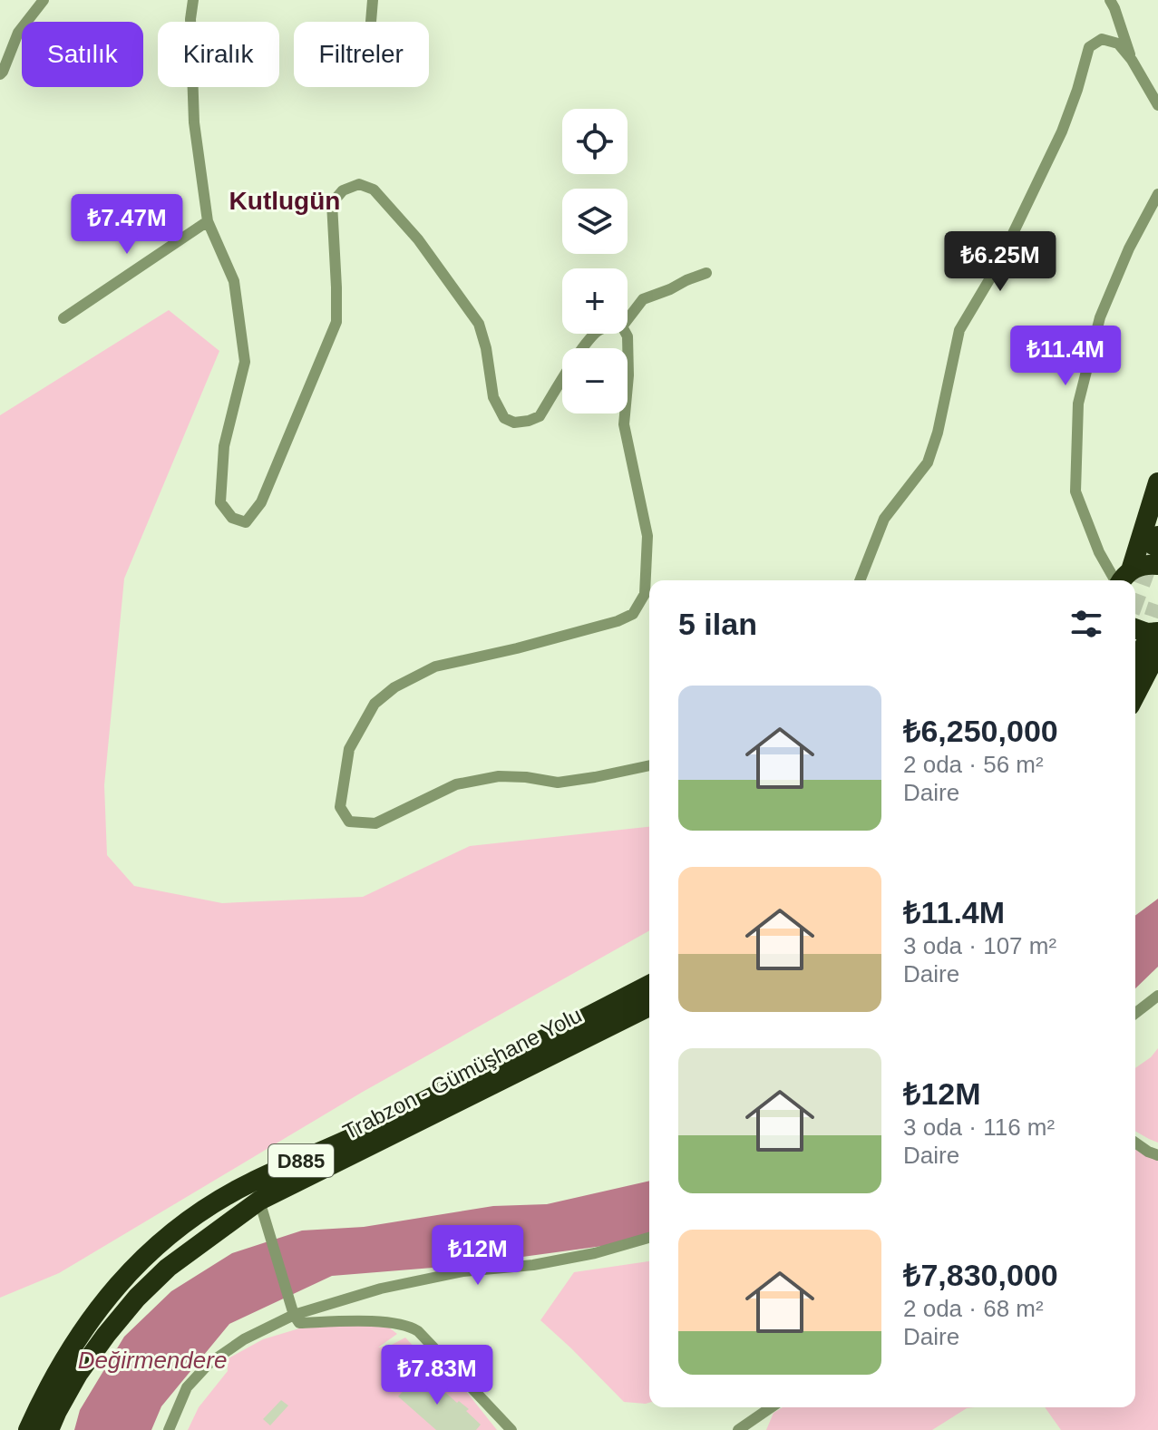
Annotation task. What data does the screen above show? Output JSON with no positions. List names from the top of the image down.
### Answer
{
  "streets": {
    "highway": ["Trabzon - Gümüşhane Yolu", "D885"]
  },
  "districts": ["Kutlugün"],
  "water": ["Değirmendere"],
  "page": {
    "chip": ["Satılık", "Kiralık", "Filtreler"],
    "map_buttons": ["+", "−"],
    "price": [
      "₺7.47M",
      "₺6.25M",
      "₺11.4M",
      "₺12M",
      "₺7.83M"
    ],
    "heading": "5 ilan",
    "list": [
      {
        "name": "₺6,250,000",
        "note": "2 oda · 56 m² · Daire"
      },
      {
        "name": "₺11.4M",
        "note": "3 oda · 107 m² · Daire"
      },
      {
        "name": "₺12M",
        "note": "3 oda · 116 m² · Daire"
      },
      {
        "name": "₺7,830,000",
        "note": "2 oda · 68 m² · Daire"
      }
    ]
  }
}
